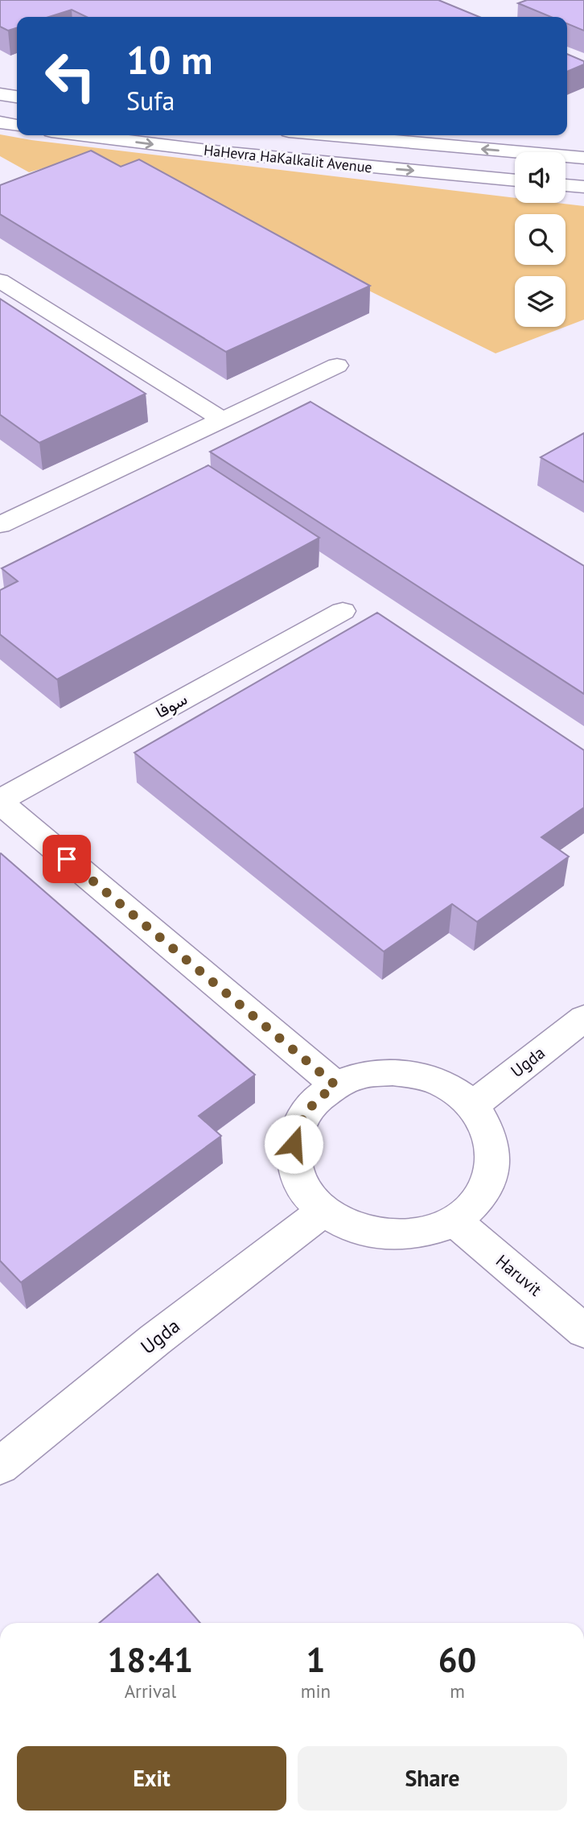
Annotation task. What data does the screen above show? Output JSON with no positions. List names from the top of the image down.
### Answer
{
  "streets": {
    "street": [
      "HaHevra HaKalkalit Avenue",
      "سوفا",
      "Ugda",
      "Haruvit"
    ]
  },
  "crossings": [
    ["Ugda", "Haruvit"]
  ],
  "page": {
    "turn": ["10 m", "Sufa"],
    "eta": [
      "18:41",
      "Arrival",
      "1",
      "min",
      "60",
      "m"
    ],
    "buttons": ["Exit", "Share"]
  }
}
